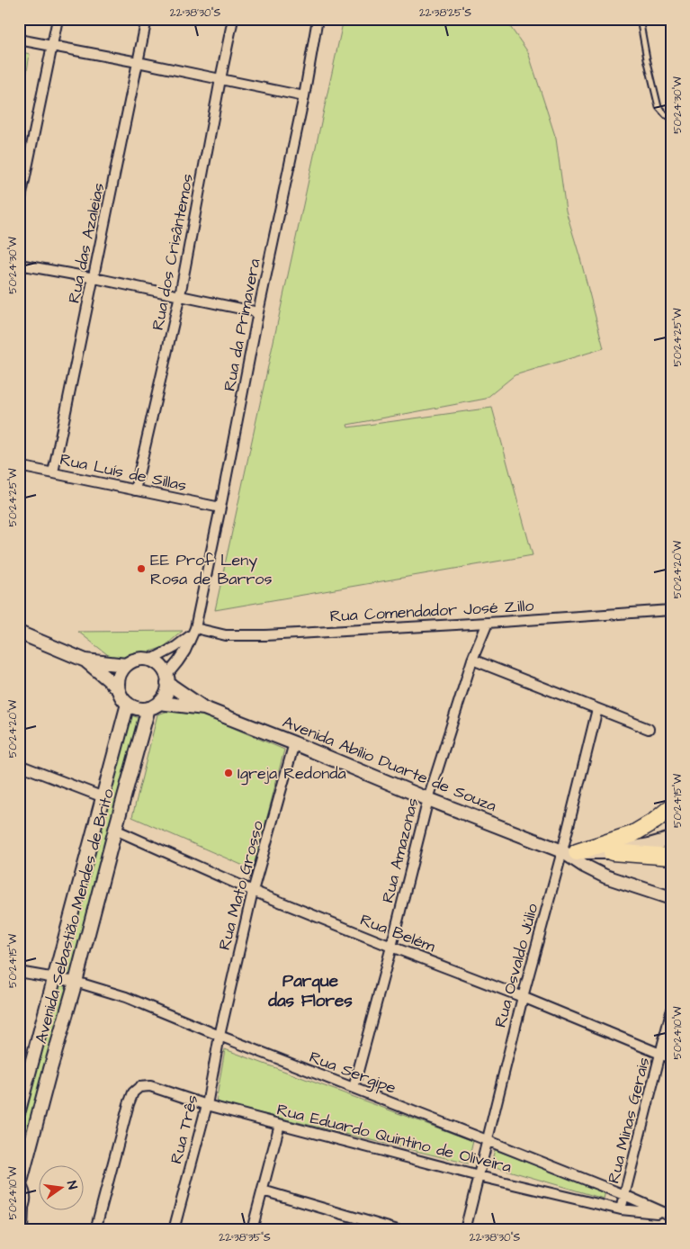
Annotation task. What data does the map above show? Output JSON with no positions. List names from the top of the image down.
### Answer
{
  "streets": {
    "main road": ["Avenida Abílio Duarte de Souza", "Avenida Sebastião Mendes de Brito"],
    "street": [
      "Rua das Azaleias",
      "Rua dos Crisântemos",
      "Rua da Primavera",
      "Rua Luís de Sillas",
      "Rua Comendador José Zillo",
      "Rua Amazonas",
      "Rua Mato Grosso",
      "Rua Belém",
      "Rua Osvaldo Júlio",
      "Rua Sergipe",
      "Rua Minas Gerais",
      "Rua Três",
      "Rua Eduardo Quintino de Oliveira"
    ]
  },
  "crossings": [
    ["Rua das Azaleias", "Rua Luís de Sillas"],
    ["Rua dos Crisântemos", "Rua Luís de Sillas"],
    ["Rua da Primavera", "Rua Luís de Sillas"],
    ["Rua da Primavera", "Rua Comendador José Zillo"],
    ["Rua da Primavera", "Avenida Abílio Duarte de Souza"],
    ["Rua da Primavera", "Avenida Sebastião Mendes de Brito"],
    ["Rua Comendador José Zillo", "Rua Amazonas"],
    ["Avenida Abílio Duarte de Souza", "Rua Amazonas"],
    ["Avenida Abílio Duarte de Souza", "Rua Mato Grosso"],
    ["Avenida Abílio Duarte de Souza", "Avenida Sebastião Mendes de Brito"],
    ["Avenida Abílio Duarte de Souza", "Rua Osvaldo Júlio"],
    ["Rua Amazonas", "Rua Belém"],
    ["Rua Amazonas", "Rua Sergipe"],
    ["Rua Mato Grosso", "Rua Belém"],
    ["Rua Mato Grosso", "Rua Sergipe"],
    ["Rua Mato Grosso", "Rua Três"],
    ["Avenida Sebastião Mendes de Brito", "Rua Belém"],
    ["Avenida Sebastião Mendes de Brito", "Rua Sergipe"],
    ["Rua Belém", "Rua Osvaldo Júlio"],
    ["Rua Belém", "Rua Minas Gerais"],
    ["Rua Osvaldo Júlio", "Rua Sergipe"],
    ["Rua Osvaldo Júlio", "Rua Eduardo Quintino de Oliveira"],
    ["Rua Sergipe", "Rua Minas Gerais"],
    ["Rua Sergipe", "Rua Três"],
    ["Rua Sergipe", "Rua Eduardo Quintino de Oliveira"],
    ["Rua Minas Gerais", "Rua Eduardo Quintino de Oliveira"],
    ["Rua Três", "Rua Eduardo Quintino de Oliveira"]
  ],
  "districts": ["Parque das Flores"],
  "places": ["EE Prof Leny Rosa de Barros", "Igreja Redonda"],
  "north": "right",
  "coordinates": [
    "22°38'30\"S",
    "22°38'25\"S",
    "50°24'30\"W",
    "50°24'25\"W",
    "50°24'20\"W",
    "50°24'15\"W",
    "50°24'10\"W",
    "22°38'35\"S"
  ]
}
